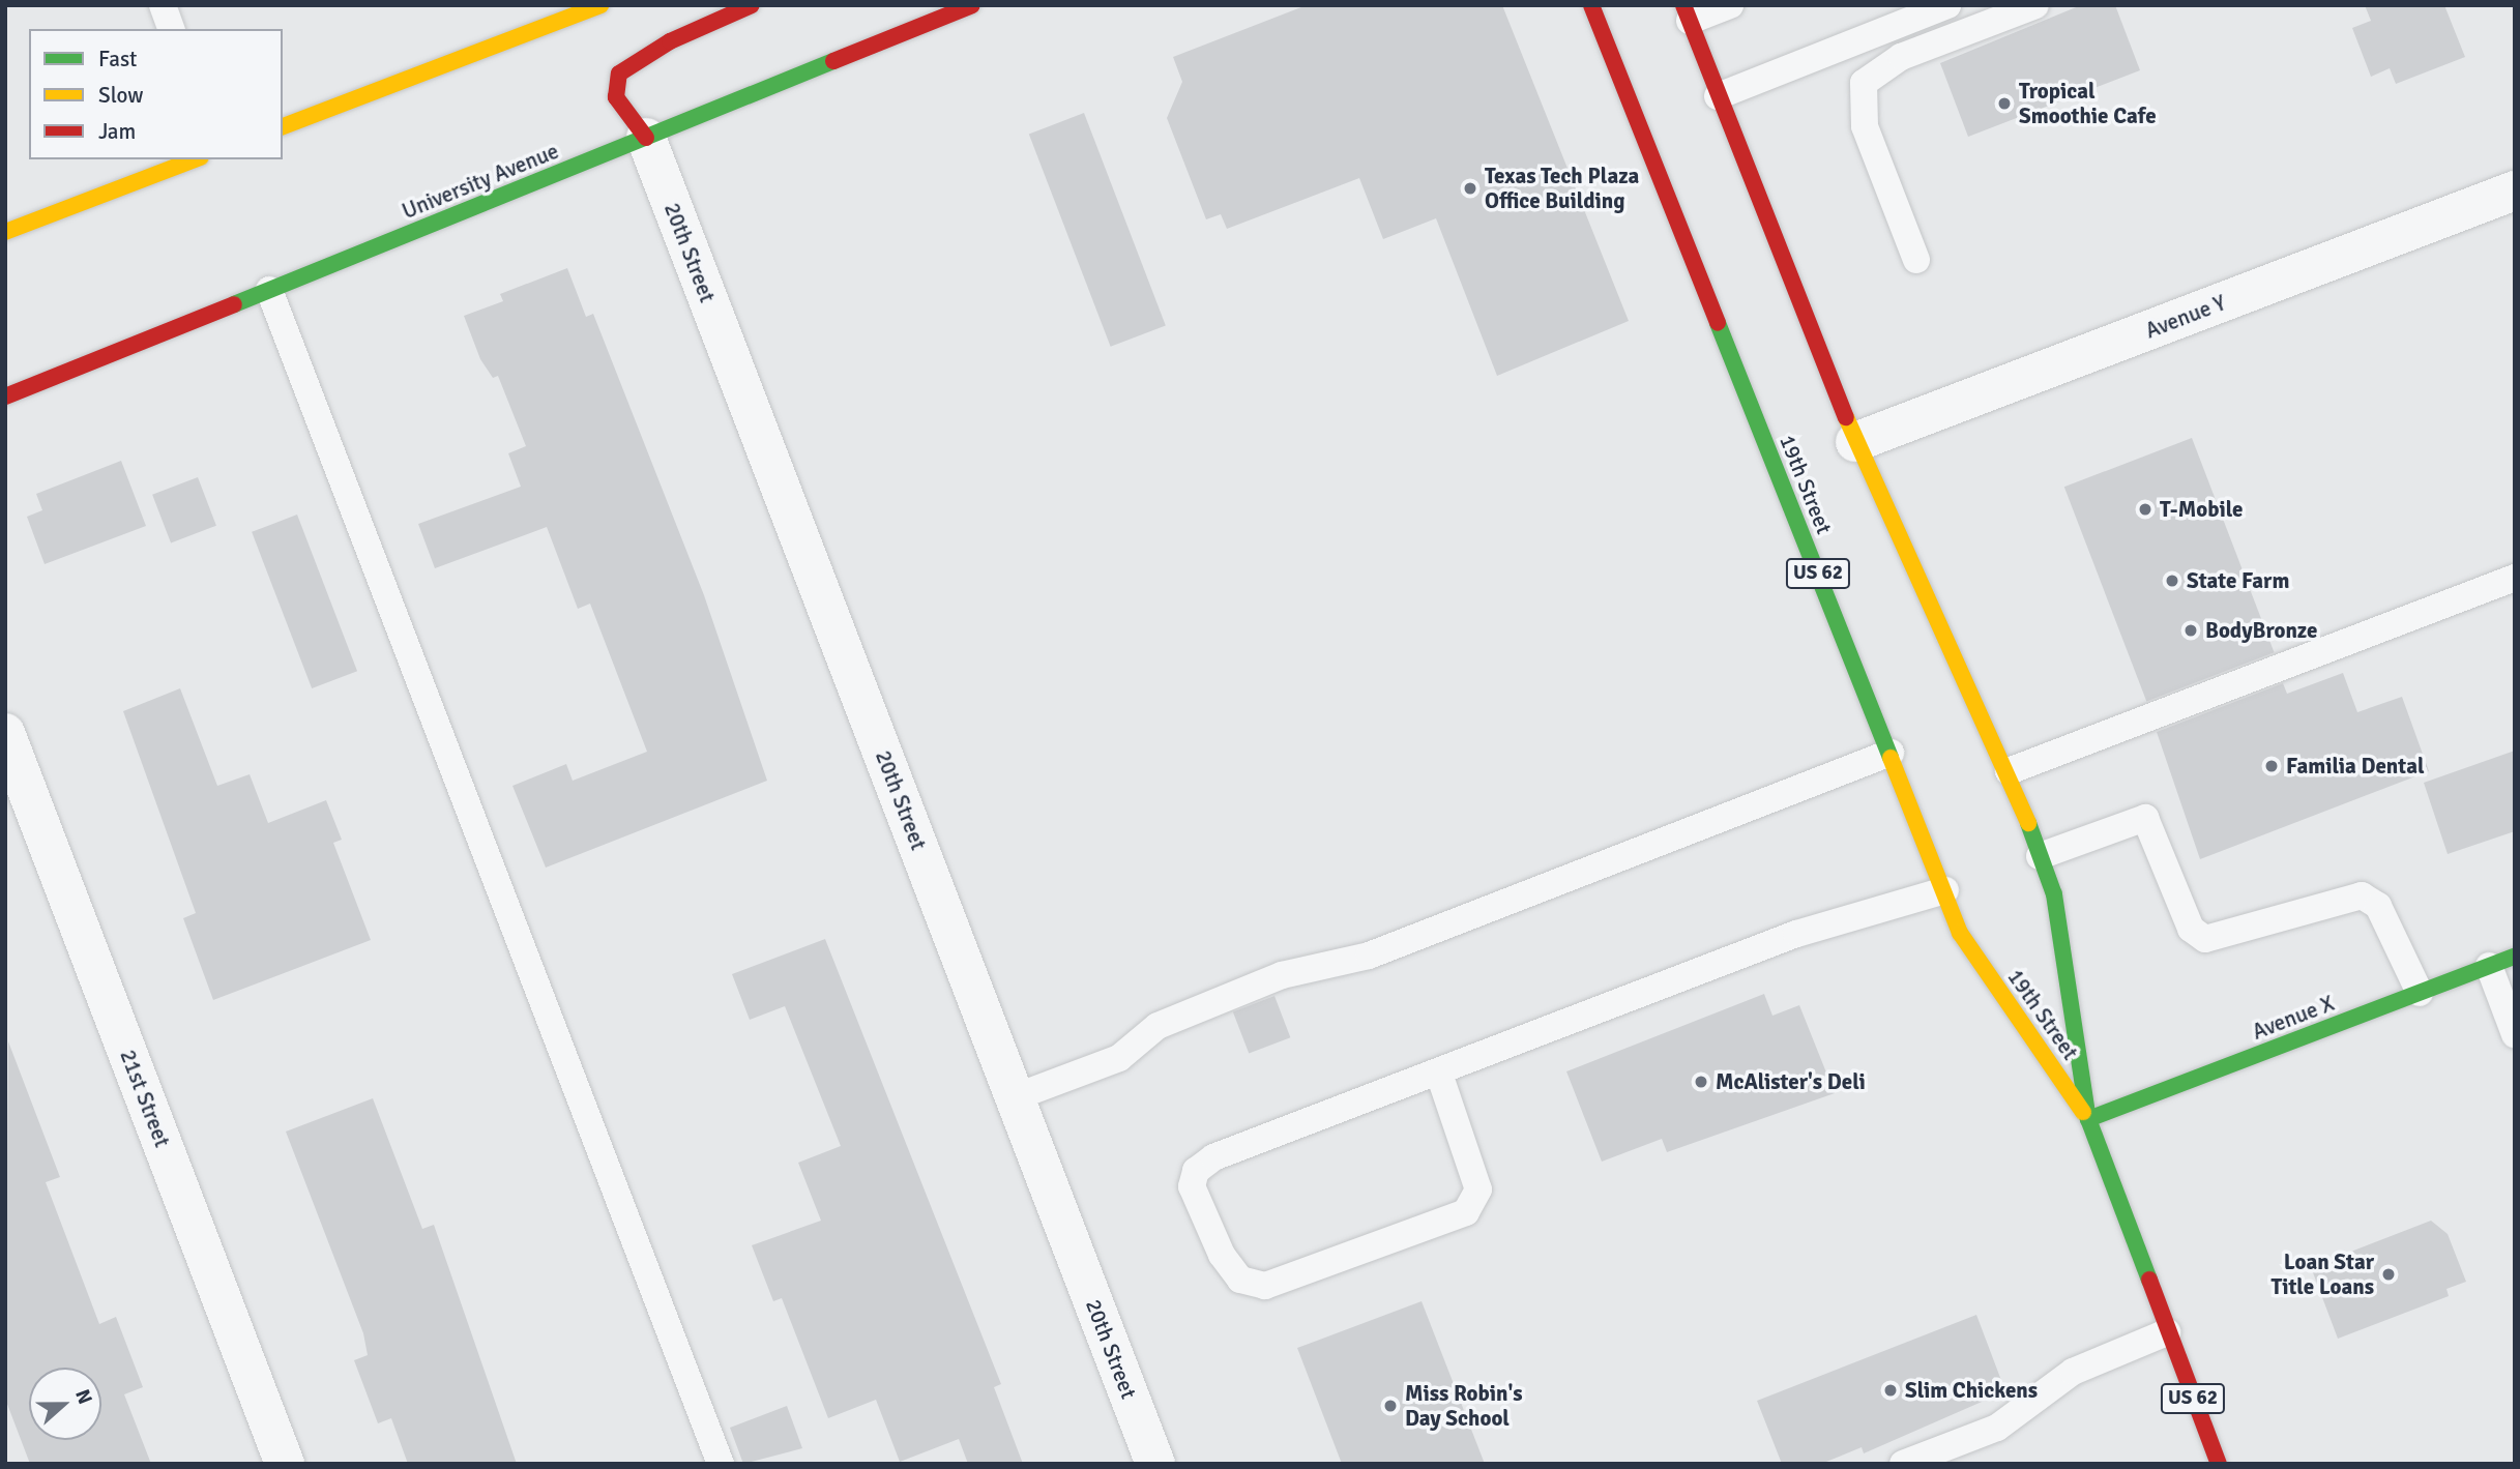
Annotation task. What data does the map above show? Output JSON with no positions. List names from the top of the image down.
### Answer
{
  "streets": {
    "main road": [
      "University Avenue",
      "19th Street",
      "US 62",
      "Avenue X"
    ],
    "street": ["20th Street", "Avenue Y", "21st Street"]
  },
  "crossings": [
    ["University Avenue", "20th Street"],
    ["Avenue Y", "19th Street"],
    ["19th Street", "Avenue X"]
  ],
  "places": [
    "Tropical Smoothie Cafe",
    "Texas Tech Plaza Office Building",
    "T-Mobile",
    "State Farm",
    "BodyBronze",
    "Familia Dental",
    "McAlister's Deli",
    "Loan Star Title Loans",
    "Slim Chickens",
    "Miss Robin's Day School"
  ],
  "legend": ["Fast", "Slow", "Jam"],
  "north": "right"
}
